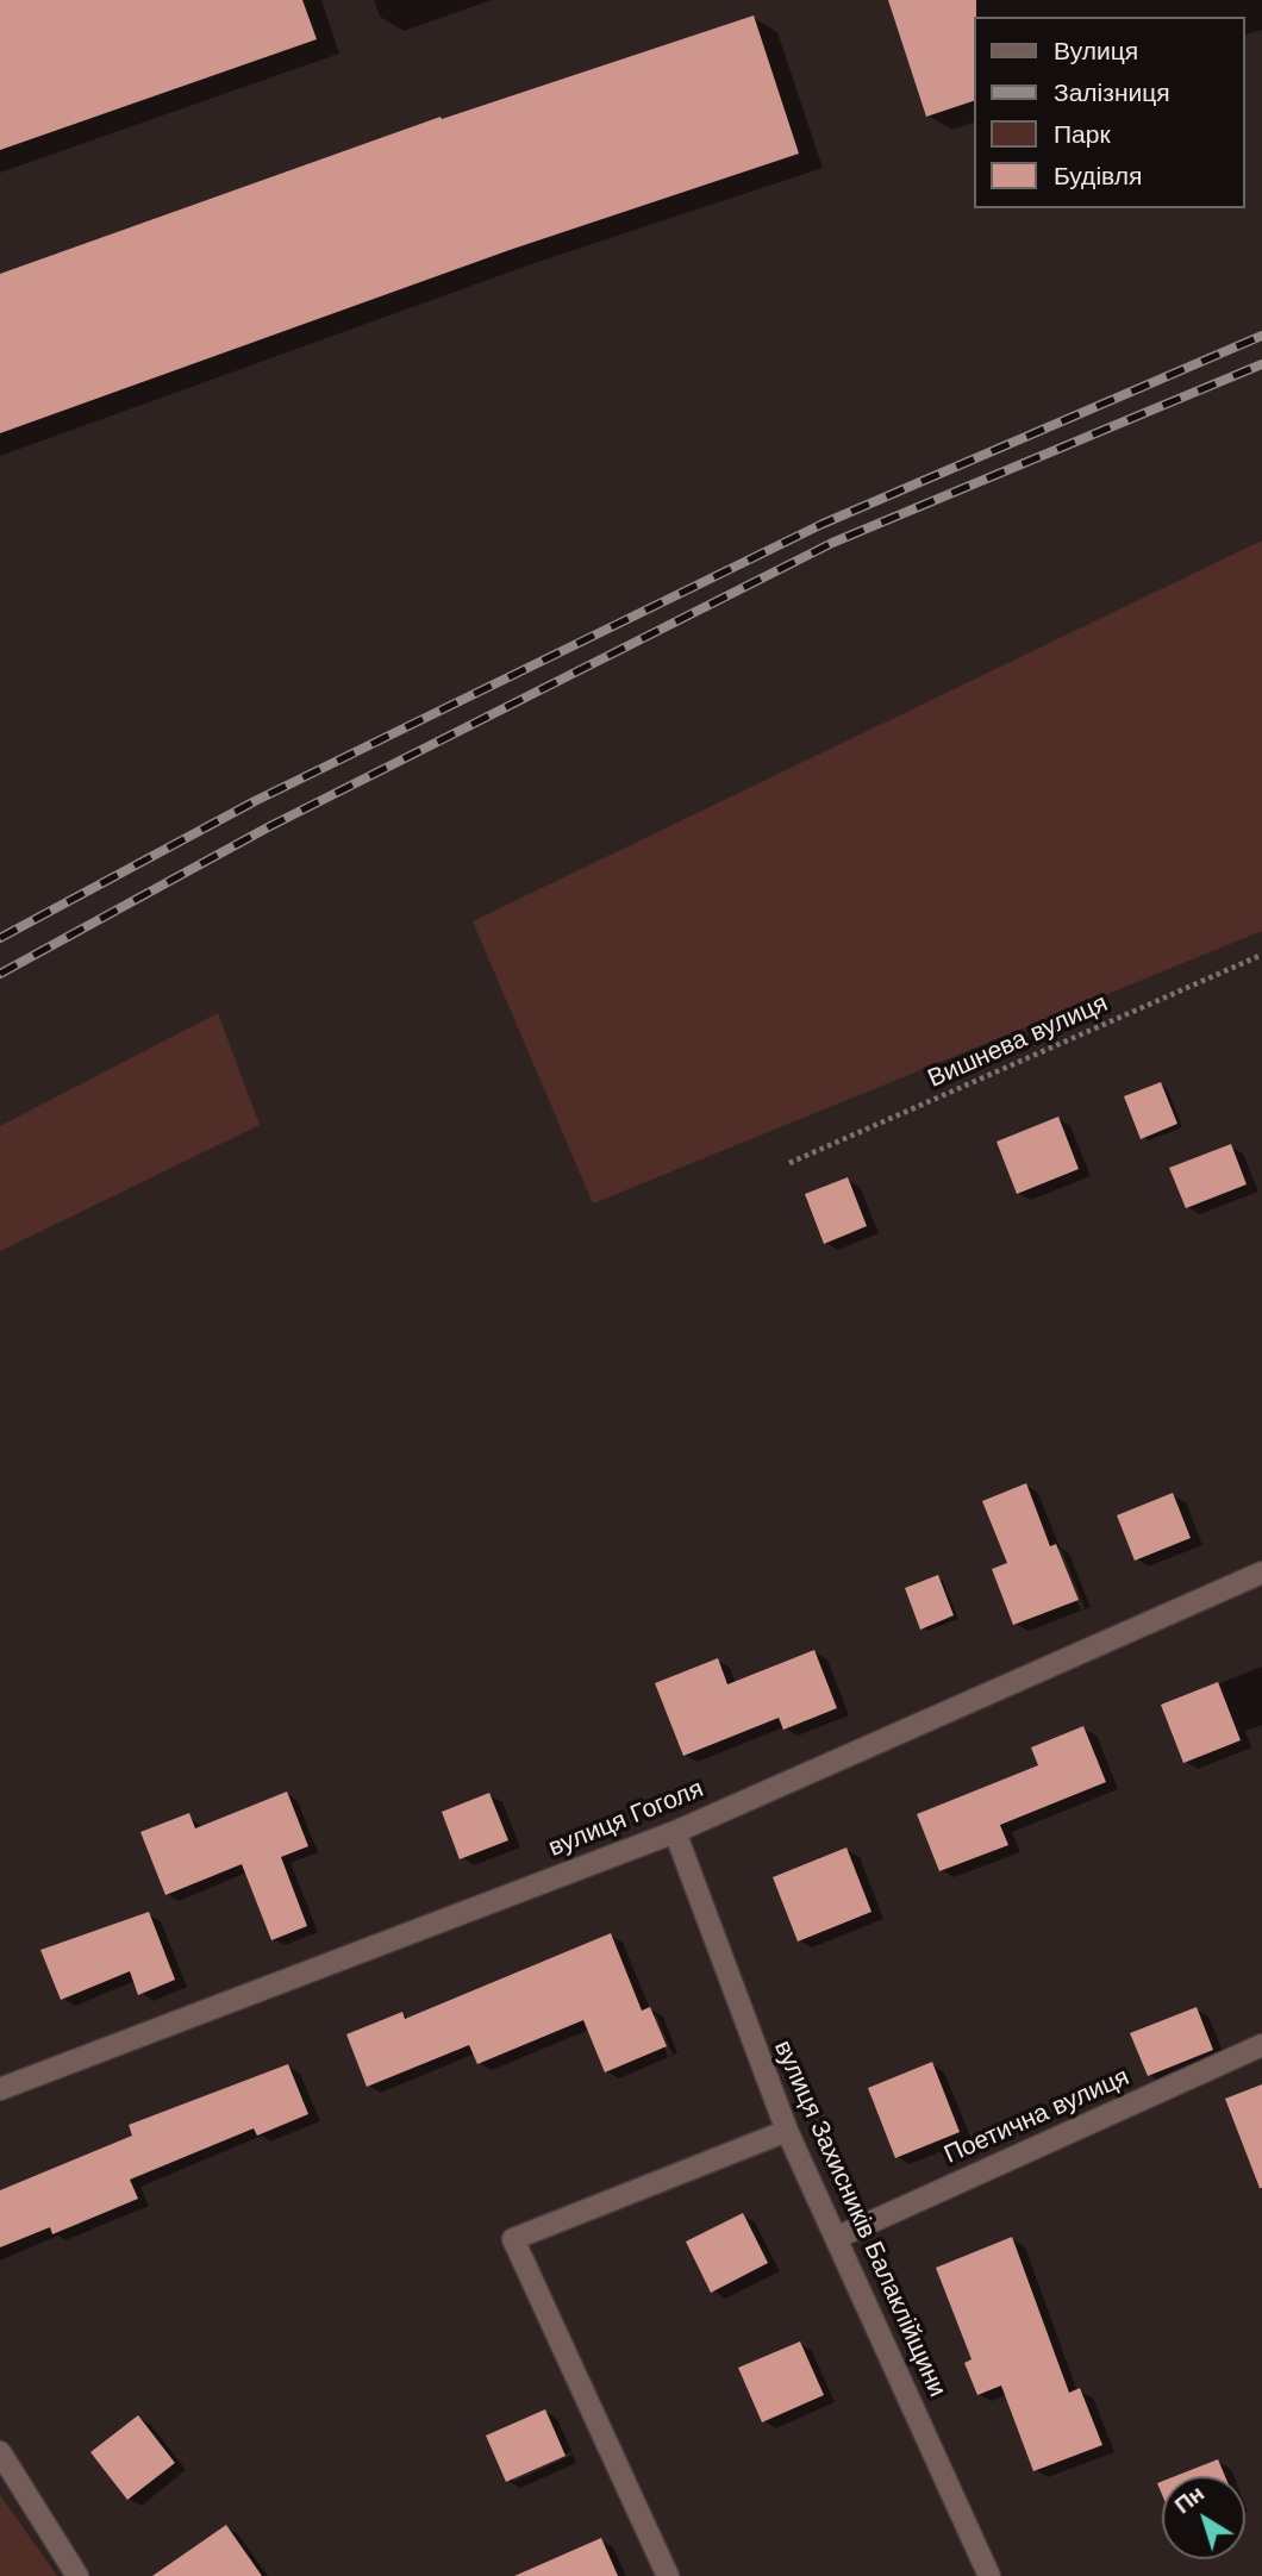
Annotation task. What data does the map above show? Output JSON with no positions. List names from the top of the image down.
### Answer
{
  "streets": {
    "street": ["вулиця Гоголя", "Поетична вулиця", "вулиця Захисників Балаклійщини"],
    "path": ["Вишнева вулиця"]
  },
  "crossings": [
    ["вулиця Гоголя", "вулиця Захисників Балаклійщини"],
    ["Поетична вулиця", "вулиця Захисників Балаклійщини"]
  ],
  "legend": [
    "Вулиця",
    "Залізниця",
    "Парк",
    "Будівля"
  ],
  "north": "top left"
}
